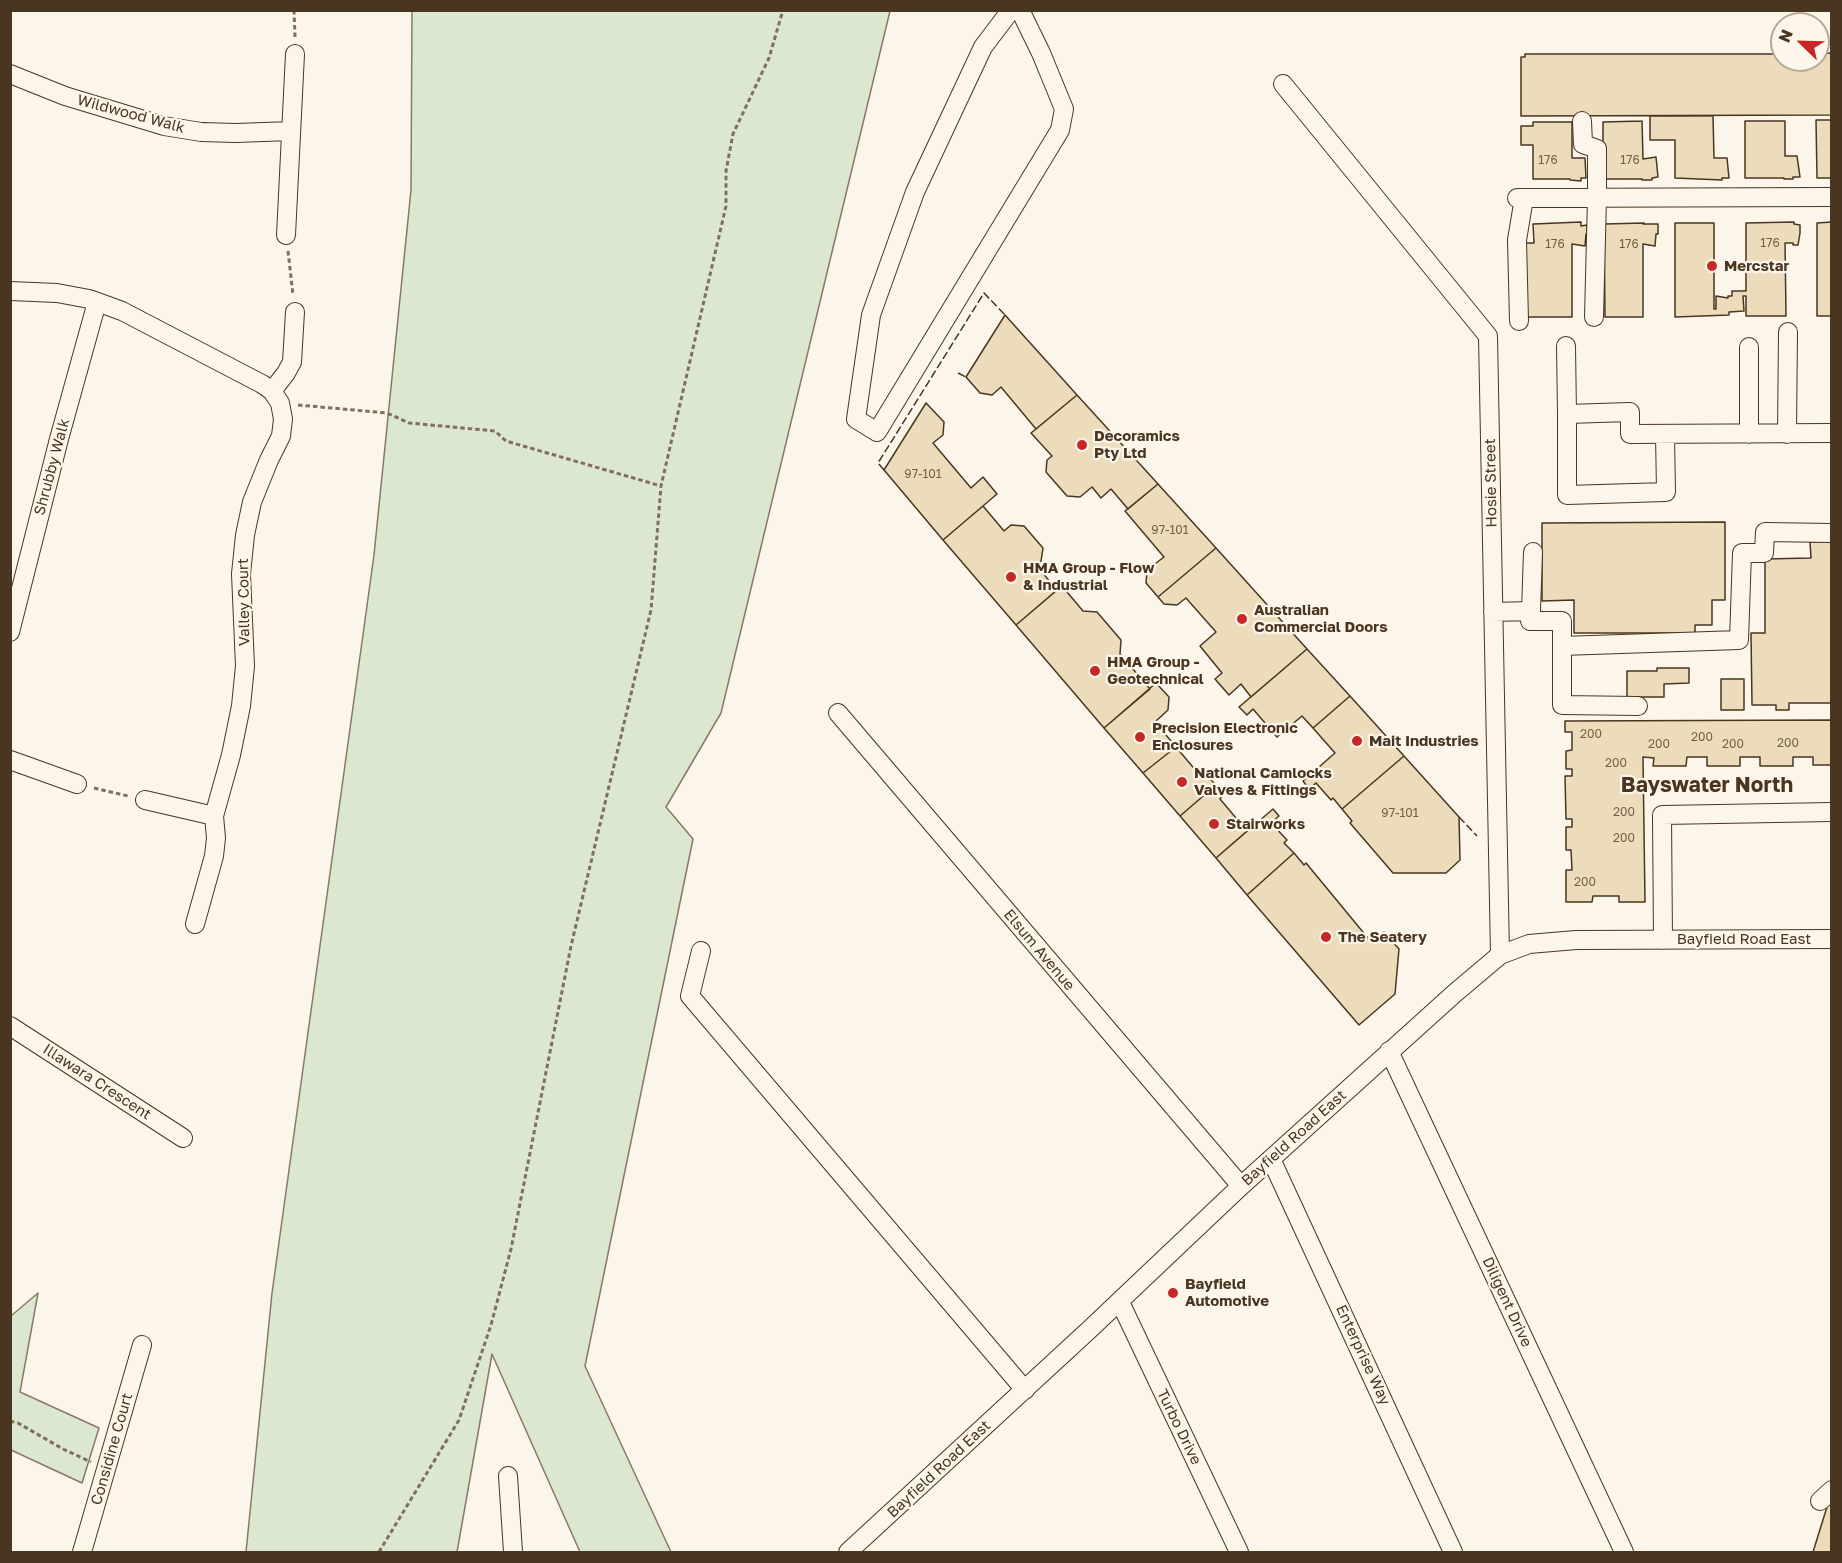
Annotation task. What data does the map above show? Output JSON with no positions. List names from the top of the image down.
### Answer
{
  "streets": {
    "street": [
      "Wildwood Walk",
      "Shrubby Walk",
      "Hosie Street",
      "Valley Court",
      "Bayfield Road East",
      "Elsum Avenue",
      "Illawara Crescent",
      "Diligent Drive",
      "Enterprise Way",
      "Turbo Drive",
      "Considine Court"
    ]
  },
  "crossings": [
    ["Hosie Street", "Bayfield Road East"],
    ["Bayfield Road East", "Elsum Avenue"],
    ["Bayfield Road East", "Diligent Drive"],
    ["Bayfield Road East", "Enterprise Way"],
    ["Bayfield Road East", "Turbo Drive"]
  ],
  "districts": ["Bayswater North"],
  "places": [
    "Mercstar",
    "Decoramics Pty Ltd",
    "HMA Group - Flow & Industrial",
    "Australian Commercial Doors",
    "HMA Group - Geotechnical",
    "Precision Electronic Enclosures",
    "Mait Industries",
    "National Camlocks Valves & Fittings",
    "Stairworks",
    "The Seatery",
    "Bayfield Automotive"
  ],
  "house_numbers": [
    "176",
    "176",
    "176",
    "176",
    "176",
    "97-101",
    "97-101",
    "200",
    "200",
    "200",
    "200",
    "200",
    "200",
    "200",
    "97-101",
    "200",
    "200"
  ],
  "north": "top left"
}
